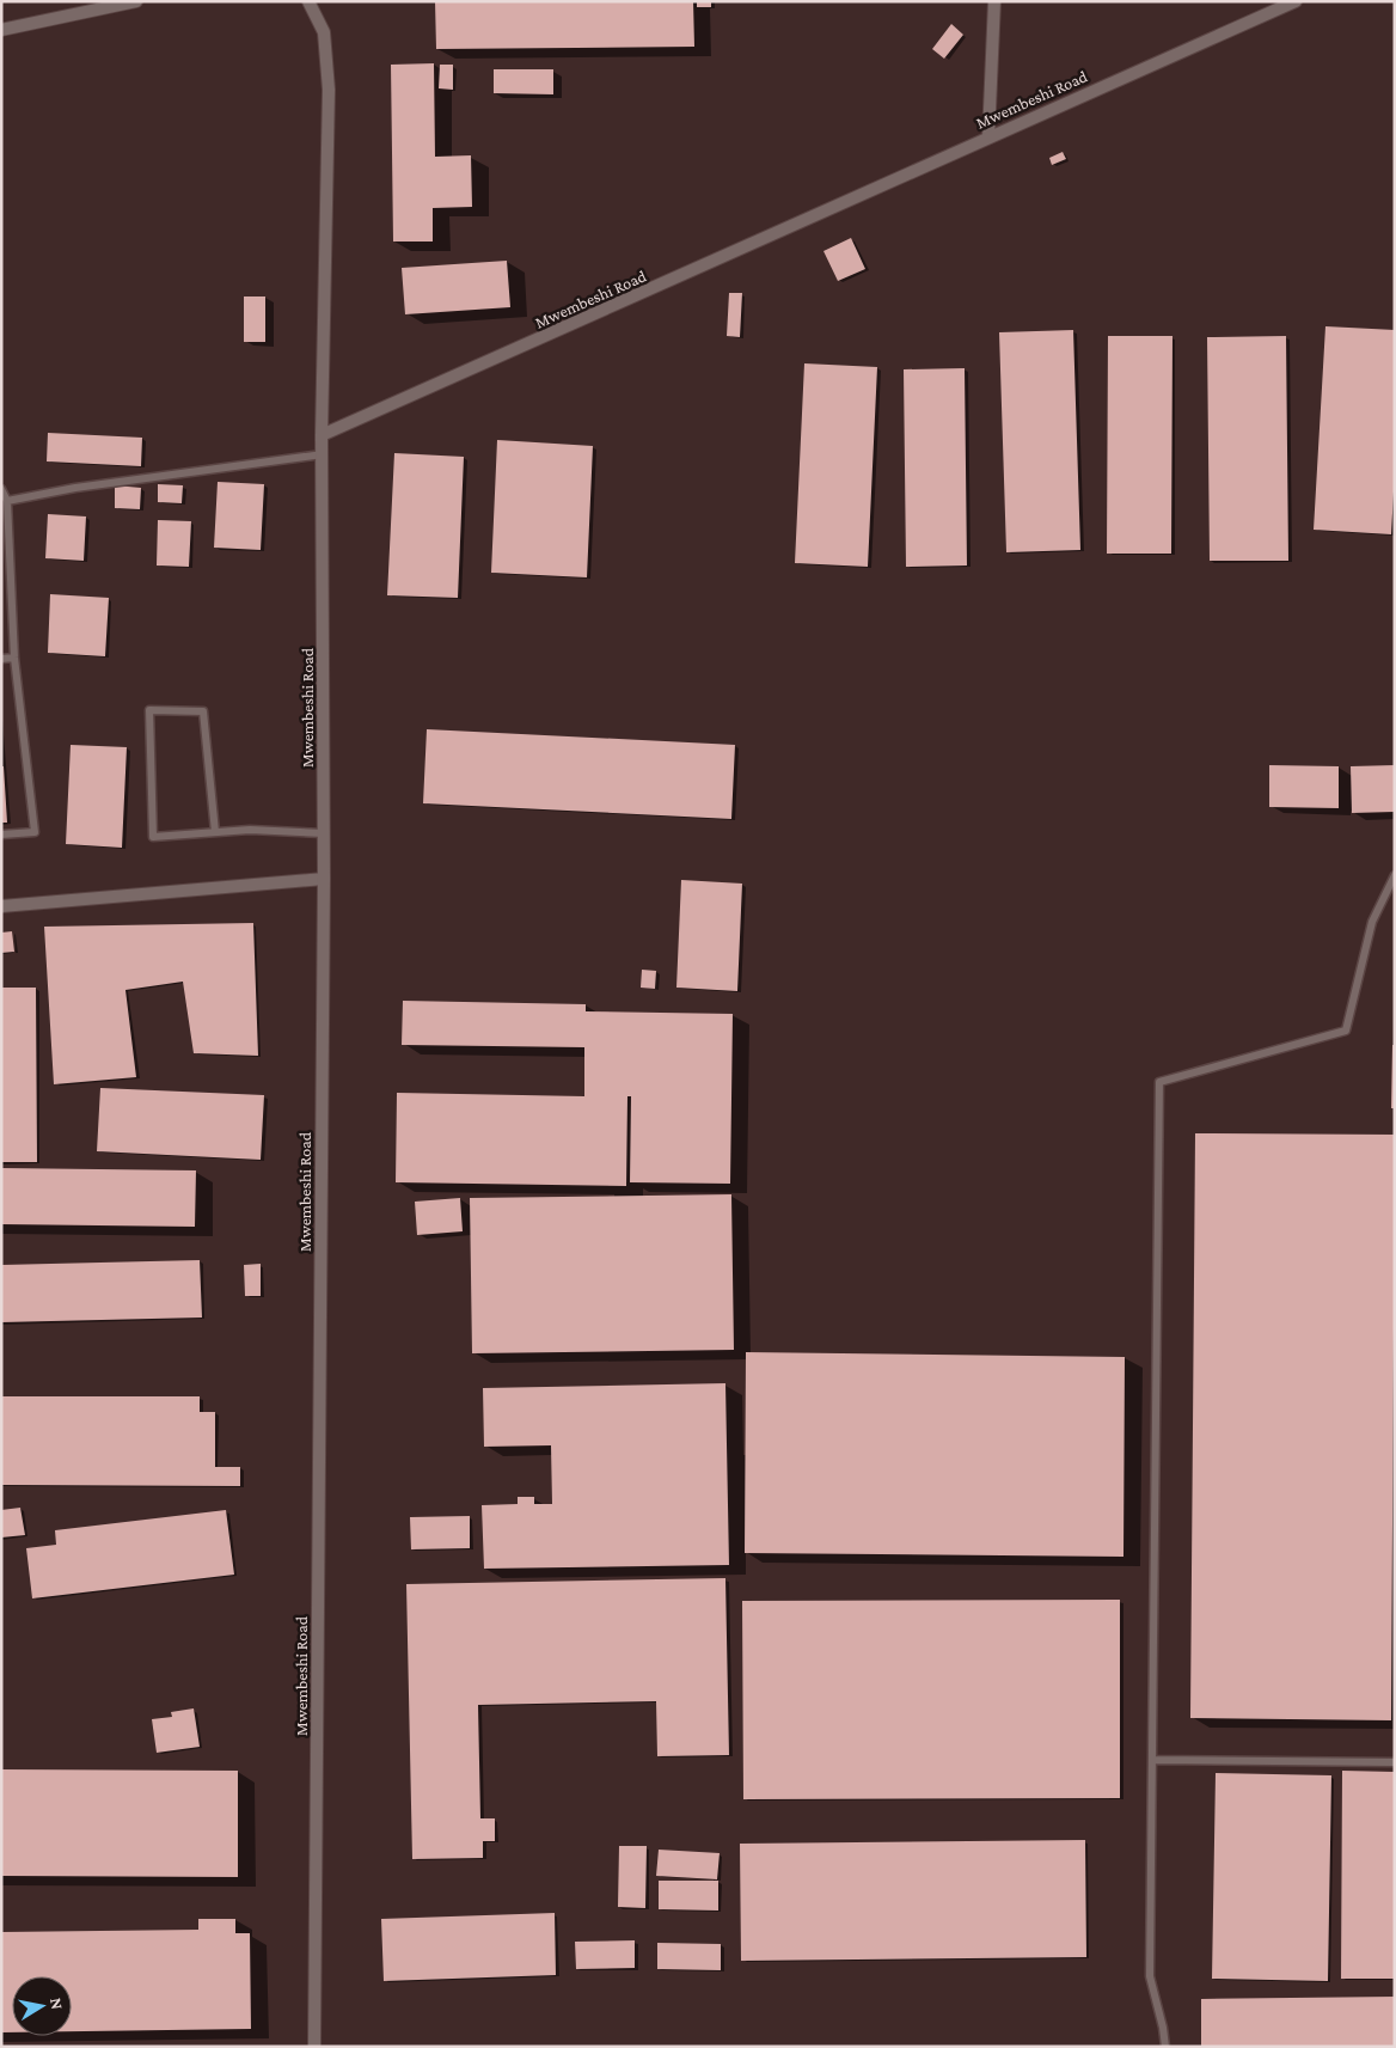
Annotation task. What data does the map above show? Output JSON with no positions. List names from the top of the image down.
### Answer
{
  "streets": {
    "street": ["Mwembeshi Road"]
  },
  "north": "right"
}
